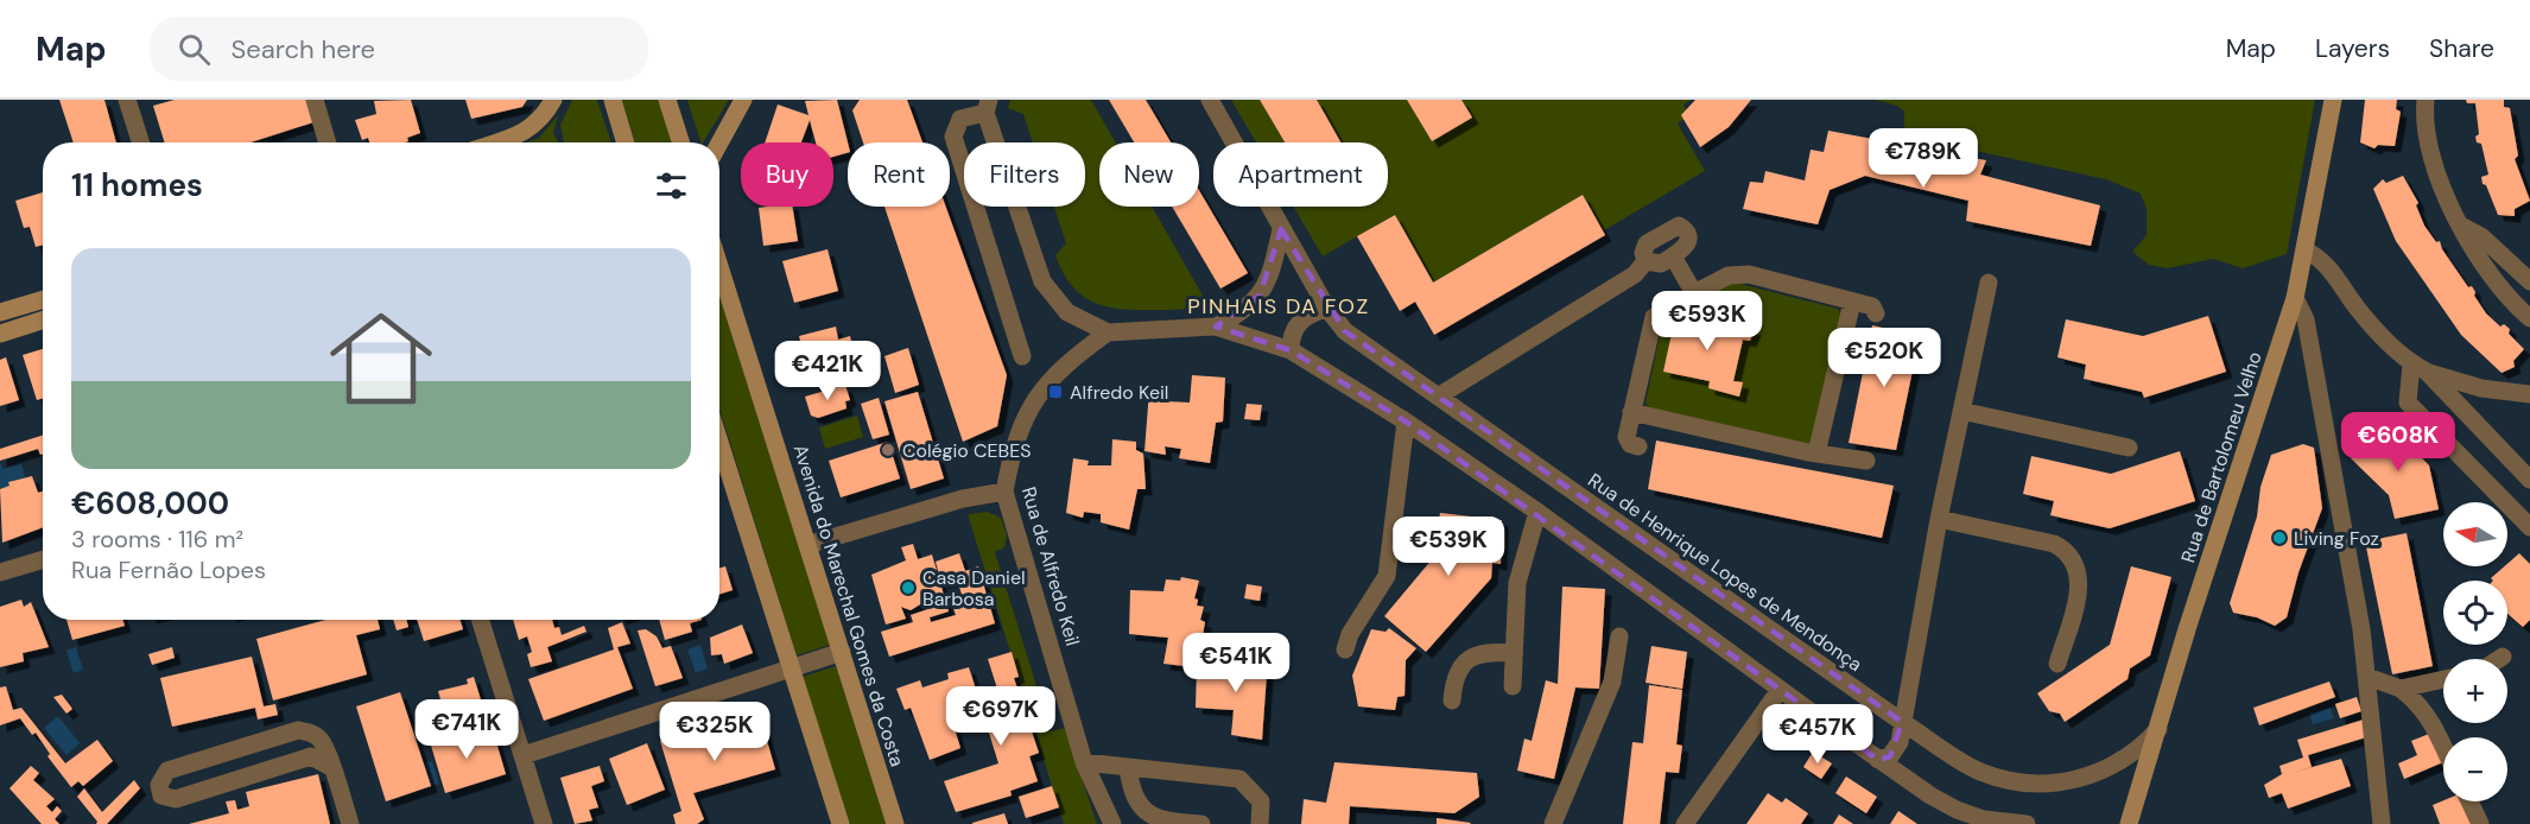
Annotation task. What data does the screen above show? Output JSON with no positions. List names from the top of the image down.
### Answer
{
  "streets": {
    "main road": ["Rua de Bartolomeu Velho", "Avenida do Marechal Gomes da Costa"],
    "street": ["Rua de Alfredo Keil", "Rua de Henrique Lopes de Mendonça"]
  },
  "crossings": [
    ["Rua de Bartolomeu Velho", "Rua de Henrique Lopes de Mendonça"]
  ],
  "districts": ["PINHAIS DA FOZ"],
  "places": {
    "transit": ["Alfredo Keil"],
    "other": ["Colégio CEBES", "Living Foz", "Casa Daniel Barbosa"]
  },
  "north": "left",
  "page": {
    "header": "Map",
    "search": "Search here",
    "nav": ["Map", "Layers", "Share"],
    "price": [
      "€789K",
      "€593K",
      "€520K",
      "€421K",
      "€608K",
      "€539K",
      "€541K",
      "€697K",
      "€741K",
      "€325K",
      "€457K"
    ],
    "chip": [
      "Buy",
      "Rent",
      "Filters",
      "New",
      "Apartment"
    ],
    "heading": "11 homes",
    "list": [
      {
        "name": "€608,000",
        "note": "3 rooms · 116 m² · Rua Fernão Lopes"
      }
    ],
    "map_buttons": ["+", "−"]
  }
}
